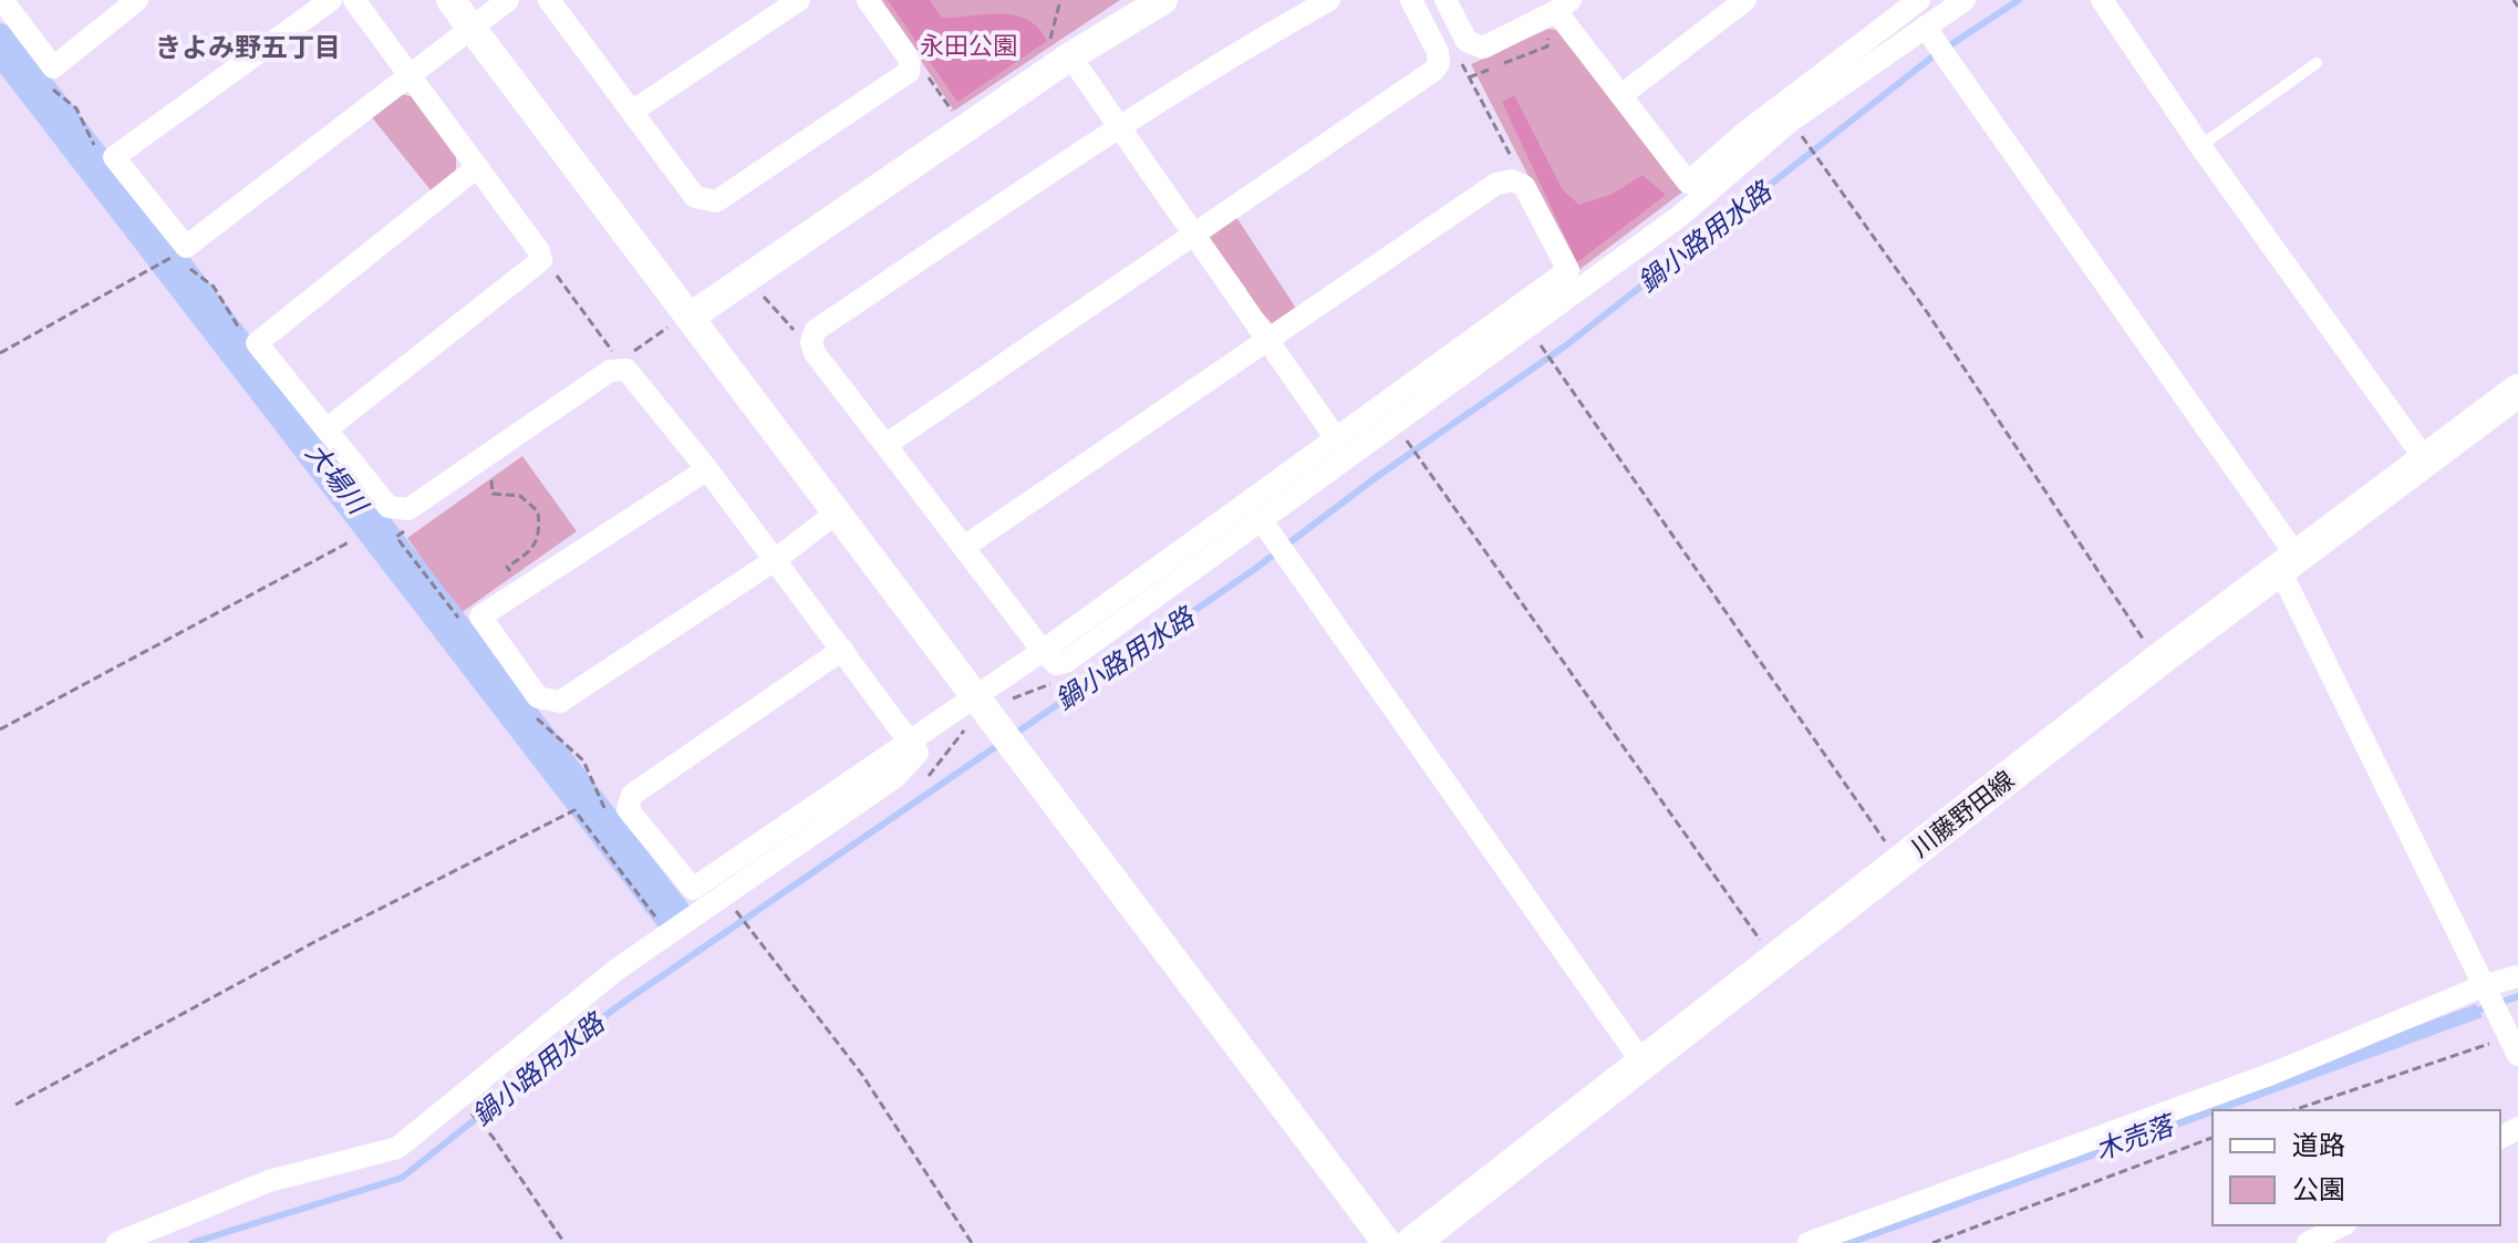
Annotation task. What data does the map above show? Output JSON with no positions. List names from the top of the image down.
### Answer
{
  "streets": {
    "main road": ["川藤野田線"]
  },
  "districts": ["きよみ野五丁目"],
  "water": ["鍋小路用水路", "大場川", "木売落"],
  "parks": ["永田公園"],
  "legend": ["道路", "公園"]
}
